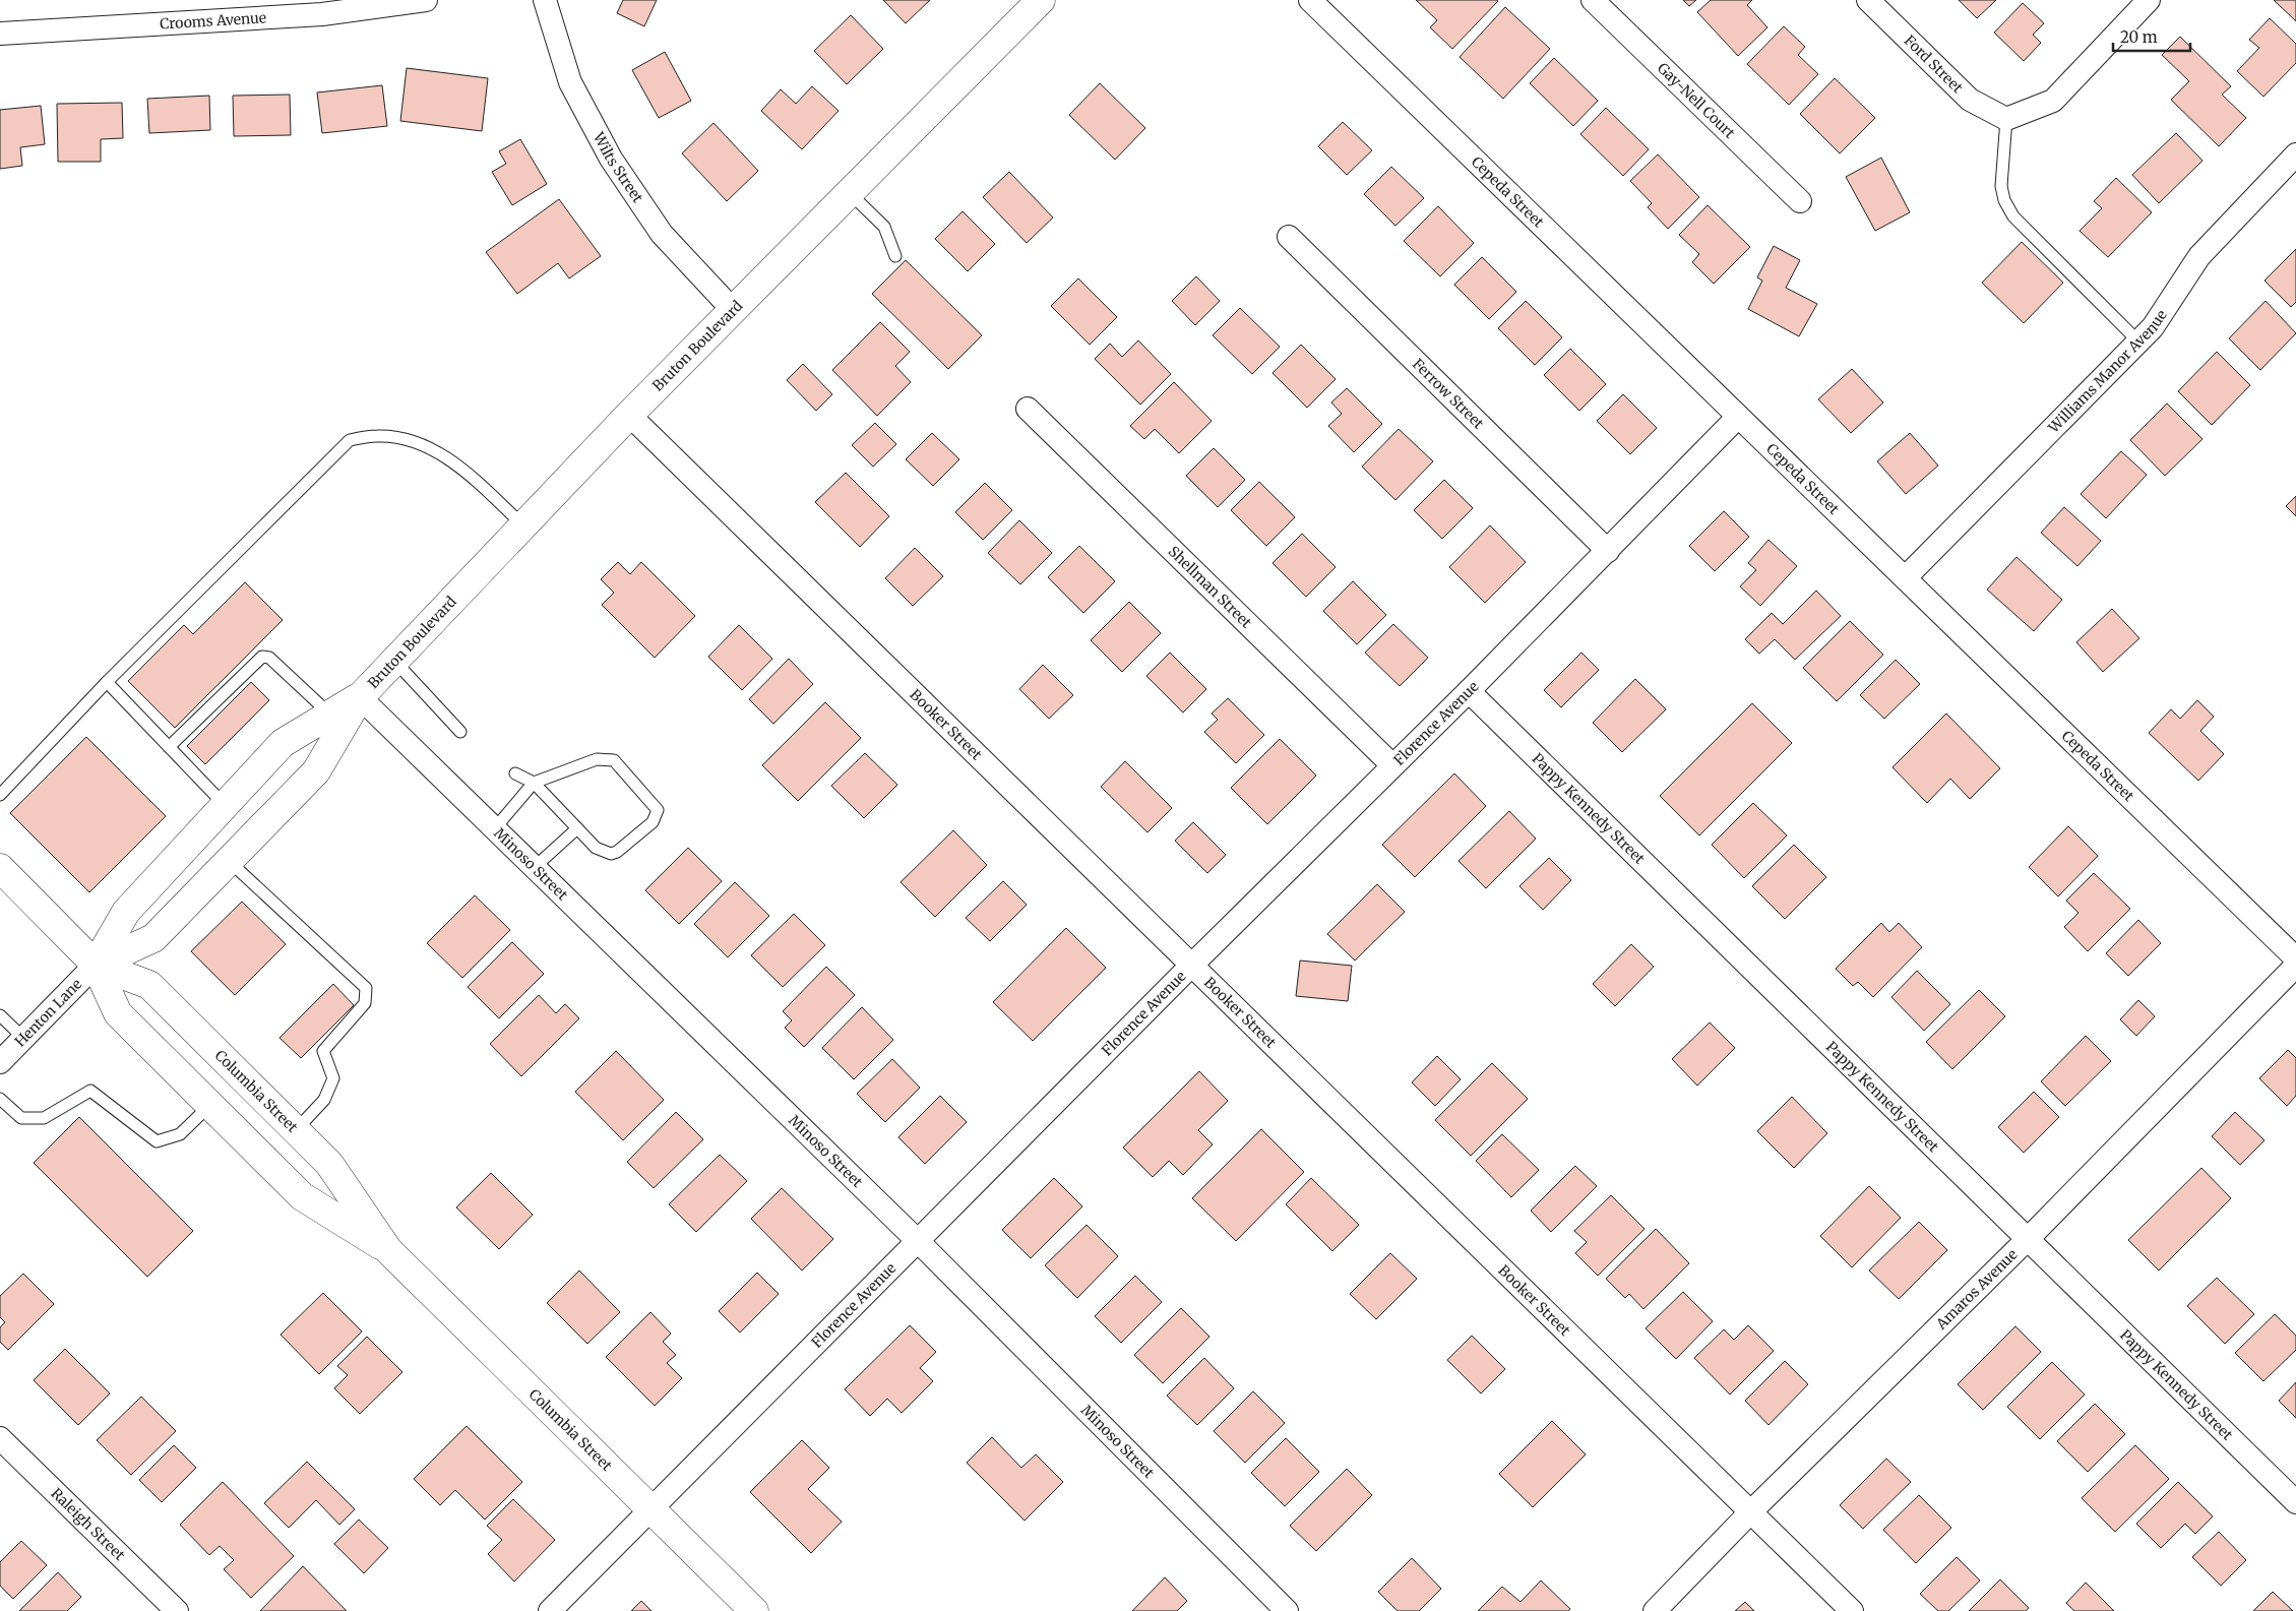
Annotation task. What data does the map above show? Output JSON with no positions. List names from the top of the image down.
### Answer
{
  "streets": {
    "street": [
      "Crooms Avenue",
      "Ford Street",
      "Gay-Nell Court",
      "Wilts Street",
      "Cepeda Street",
      "Bruton Boulevard",
      "Williams Manor Avenue",
      "Ferrow Street",
      "Shellman Street",
      "Florence Avenue",
      "Booker Street",
      "Pappy Kennedy Street",
      "Minoso Street",
      "Henton Lane",
      "Columbia Street",
      "Amaros Avenue",
      "Raleigh Street"
    ]
  },
  "crossings": [
    ["Wilts Street", "Bruton Boulevard"],
    ["Cepeda Street", "Williams Manor Avenue"],
    ["Cepeda Street", "Florence Avenue"],
    ["Bruton Boulevard", "Booker Street"],
    ["Bruton Boulevard", "Minoso Street"],
    ["Bruton Boulevard", "Henton Lane"],
    ["Bruton Boulevard", "Columbia Street"],
    ["Ferrow Street", "Florence Avenue"],
    ["Shellman Street", "Florence Avenue"],
    ["Florence Avenue", "Booker Street"],
    ["Florence Avenue", "Pappy Kennedy Street"],
    ["Florence Avenue", "Minoso Street"],
    ["Florence Avenue", "Columbia Street"],
    ["Booker Street", "Amaros Avenue"],
    ["Pappy Kennedy Street", "Amaros Avenue"],
    ["Henton Lane", "Columbia Street"]
  ],
  "scale_bar": "20 m"
}
